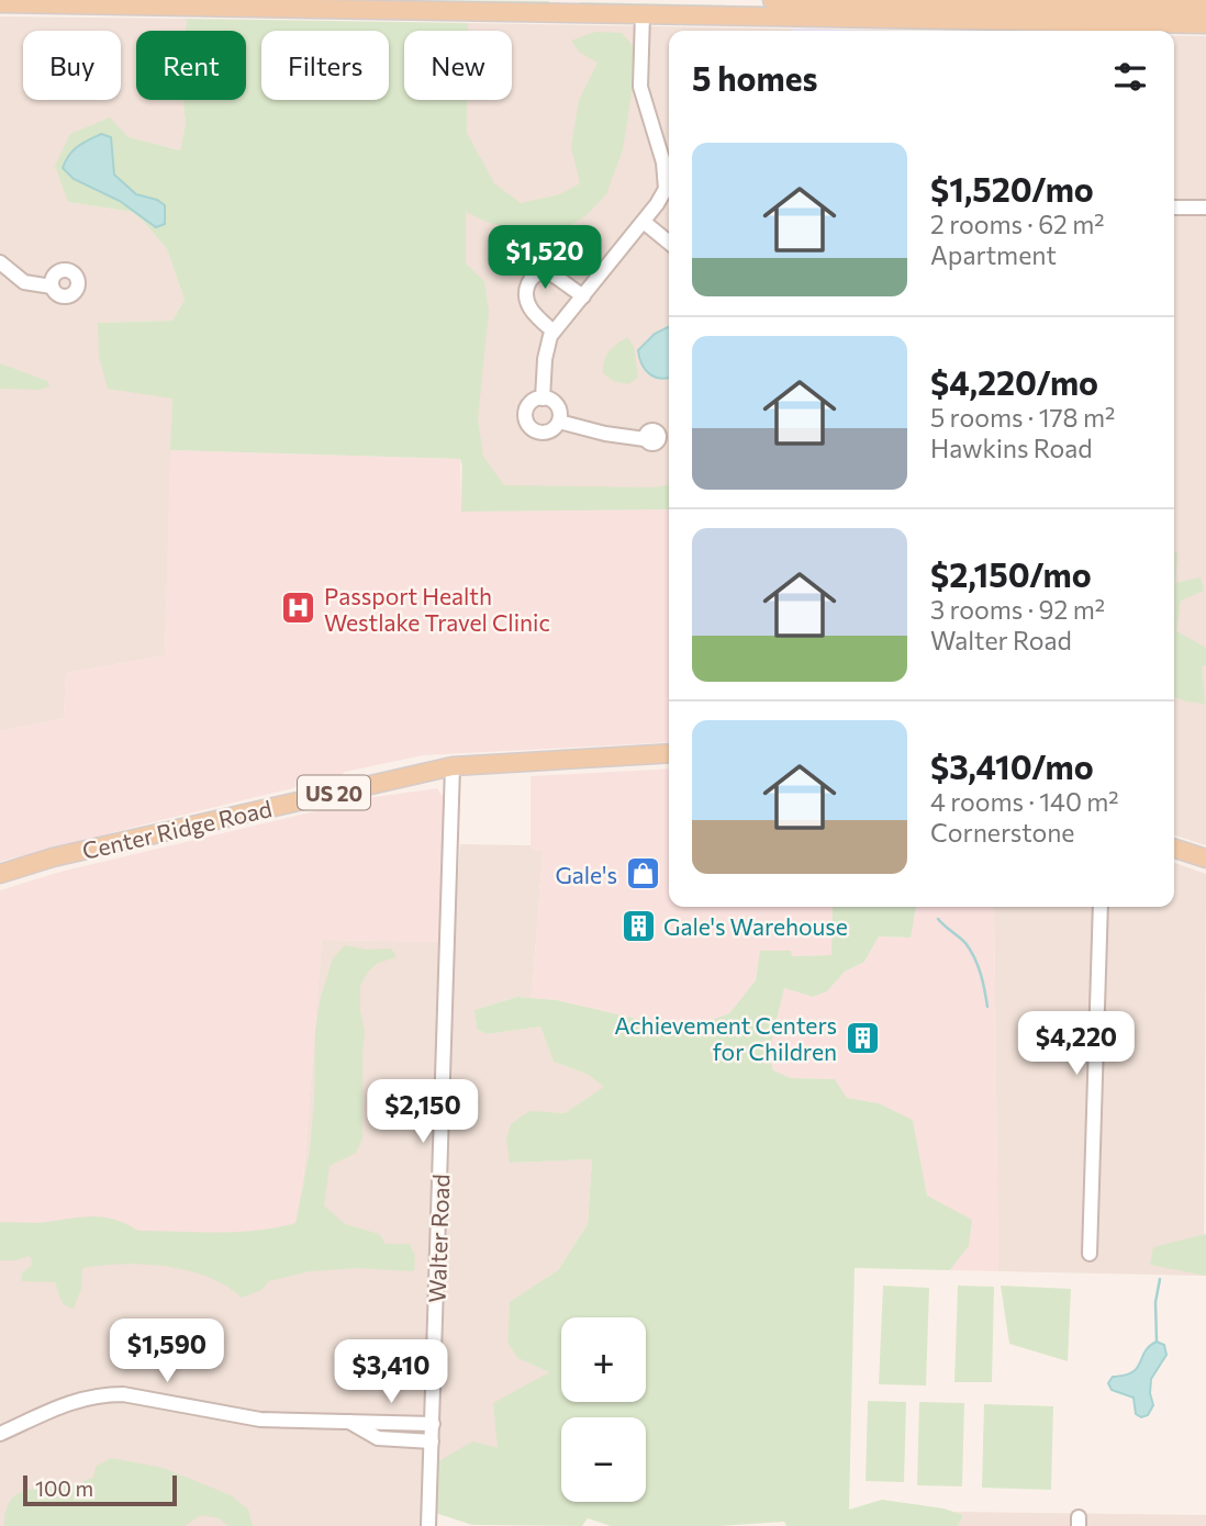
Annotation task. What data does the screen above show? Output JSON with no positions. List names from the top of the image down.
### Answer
{
  "streets": {
    "main road": ["US 20", "Center Ridge Road"],
    "street": ["Walter Road"]
  },
  "crossings": [
    ["Center Ridge Road", "Walter Road"]
  ],
  "places": {
    "hospital": ["Passport Health Westlake Travel Clinic"],
    "shop": ["Gale's"],
    "building": ["Gale's Warehouse", "Achievement Centers for Children"]
  },
  "scale_bar": "100 m",
  "page": {
    "chip": [
      "Buy",
      "Rent",
      "Filters",
      "New"
    ],
    "heading": "5 homes",
    "list": [
      {
        "name": "$1,520/mo",
        "note": "2 rooms · 62 m² · Apartment"
      },
      {
        "name": "$4,220/mo",
        "note": "5 rooms · 178 m² · Hawkins Road"
      },
      {
        "name": "$2,150/mo",
        "note": "3 rooms · 92 m² · Walter Road"
      },
      {
        "name": "$3,410/mo",
        "note": "4 rooms · 140 m² · Cornerstone"
      }
    ],
    "price": [
      "$1,520",
      "$4,220",
      "$2,150",
      "$1,590",
      "$3,410"
    ],
    "map_buttons": ["+", "−"],
    "scale": "100 m"
  }
}
